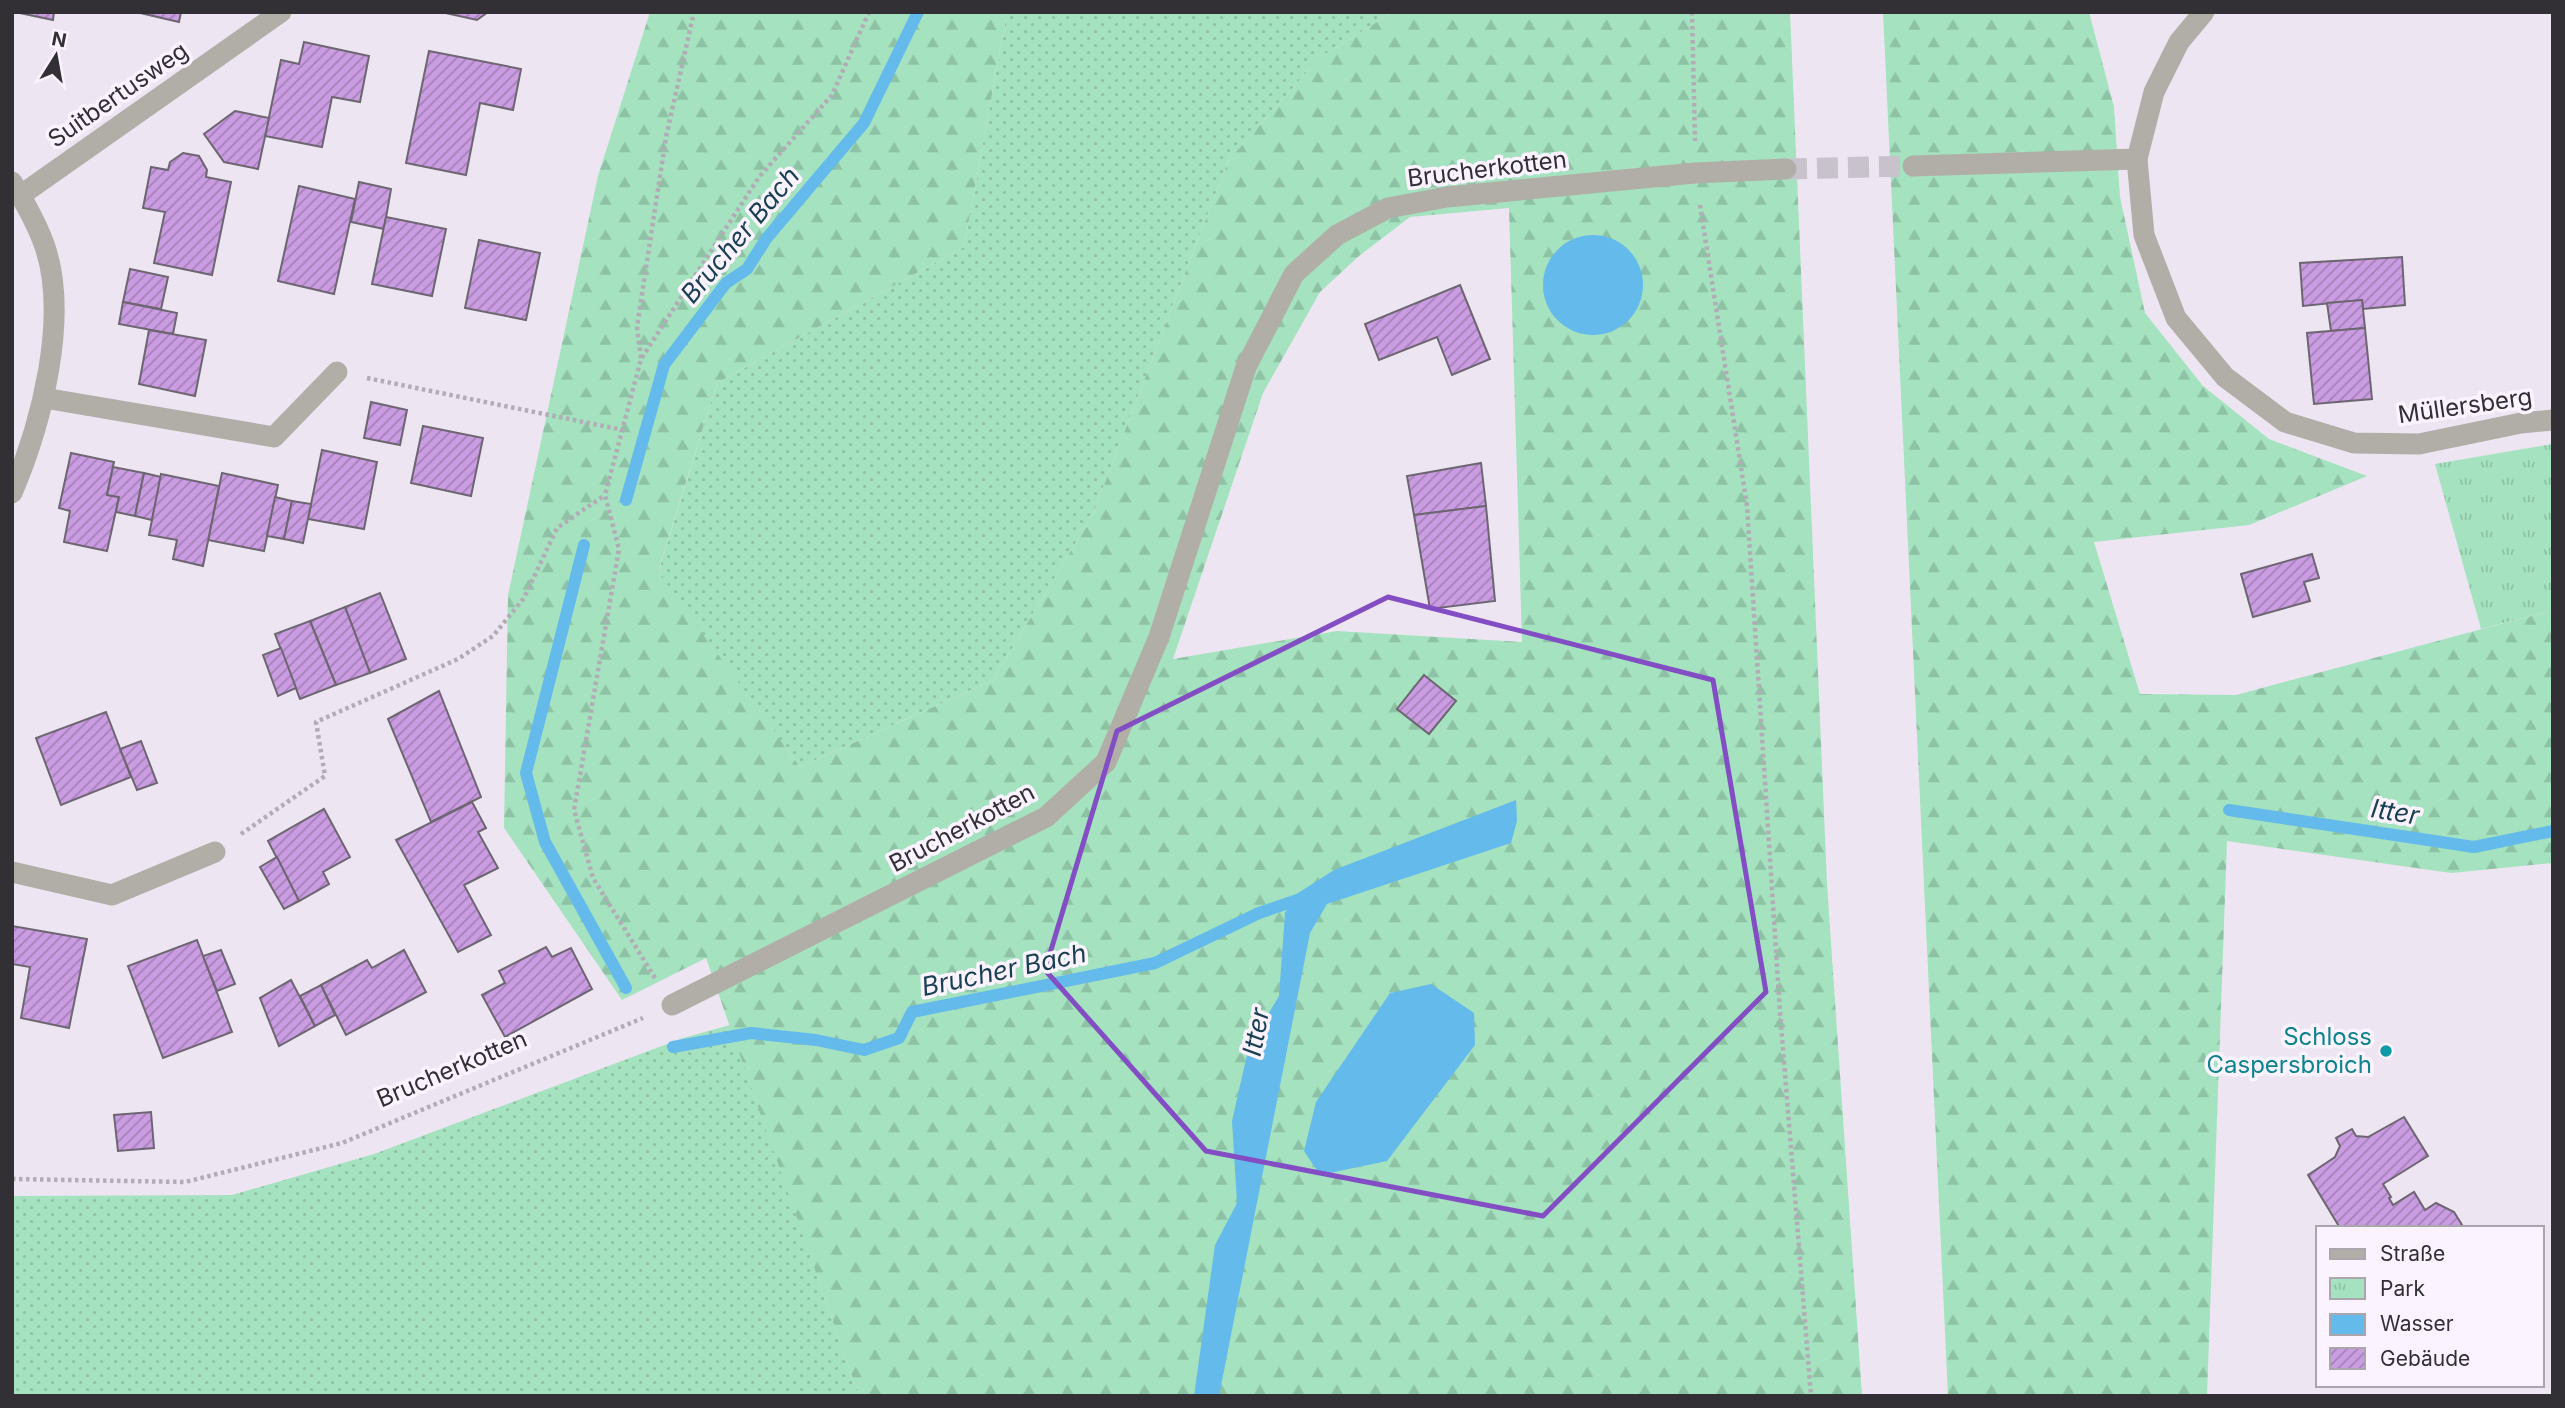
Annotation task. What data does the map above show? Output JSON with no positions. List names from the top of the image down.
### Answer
{
  "streets": {
    "street": ["Suitbertusweg", "Brucherkotten", "Müllersberg"]
  },
  "water": ["Brucher Bach", "Itter"],
  "places": ["Schloss Caspersbroich"],
  "legend": [
    "Straße",
    "Park",
    "Wasser",
    "Gebäude"
  ],
  "north": "top"
}
